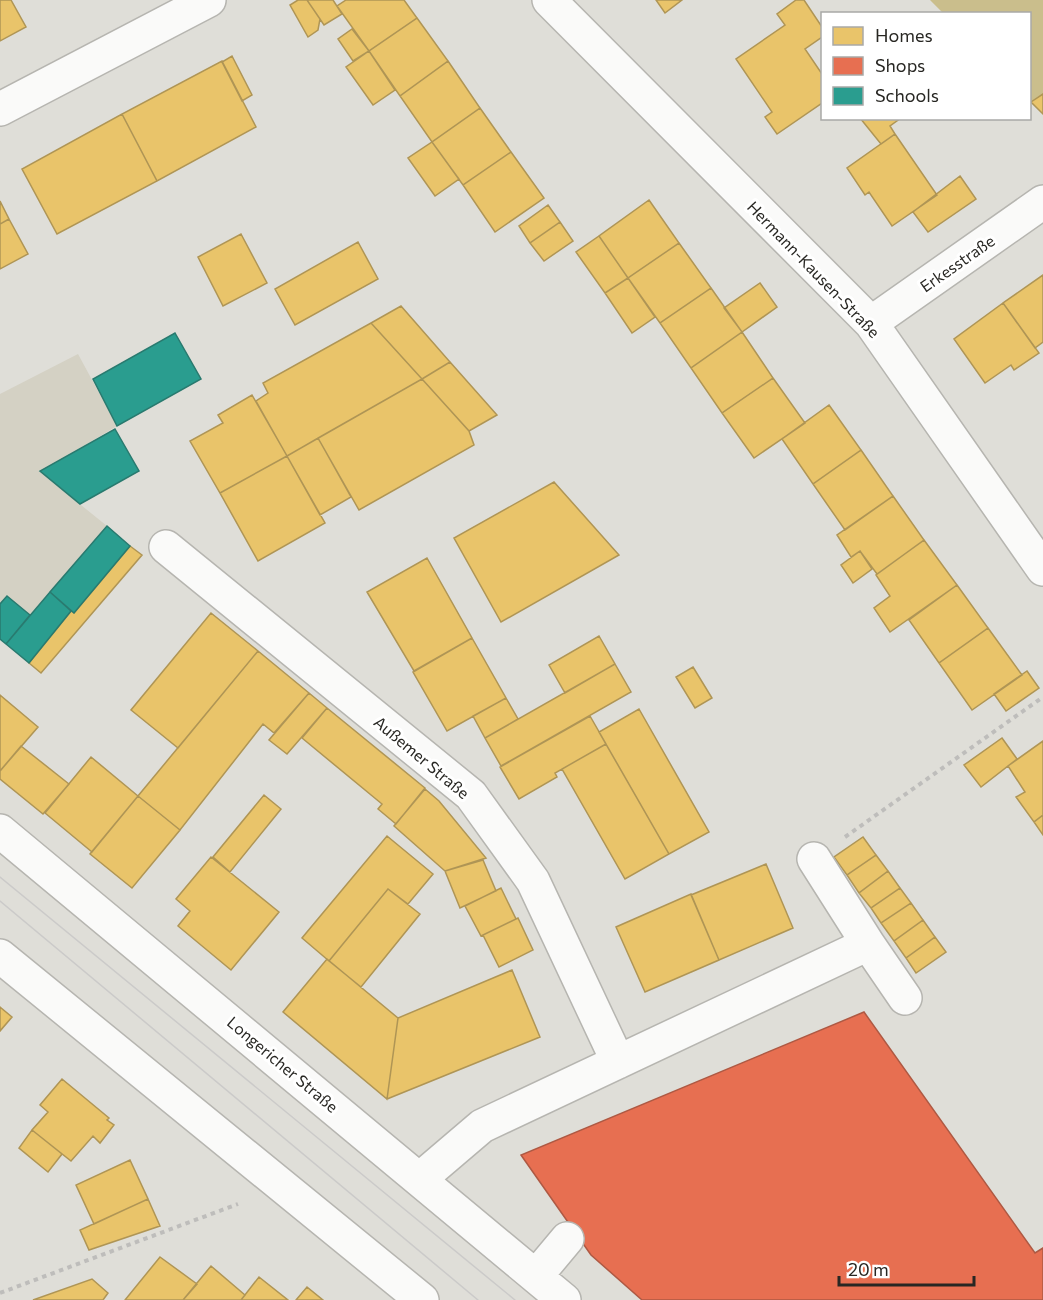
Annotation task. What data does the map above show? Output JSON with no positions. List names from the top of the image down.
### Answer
{
  "streets": {
    "street": [
      "Erkesstraße",
      "Hermann-Kausen-Straße",
      "Außemer Straße",
      "Longericher Straße"
    ]
  },
  "crossings": [
    ["Erkesstraße", "Hermann-Kausen-Straße"]
  ],
  "legend": ["Homes", "Shops", "Schools"],
  "scale_bar": "20 m"
}
